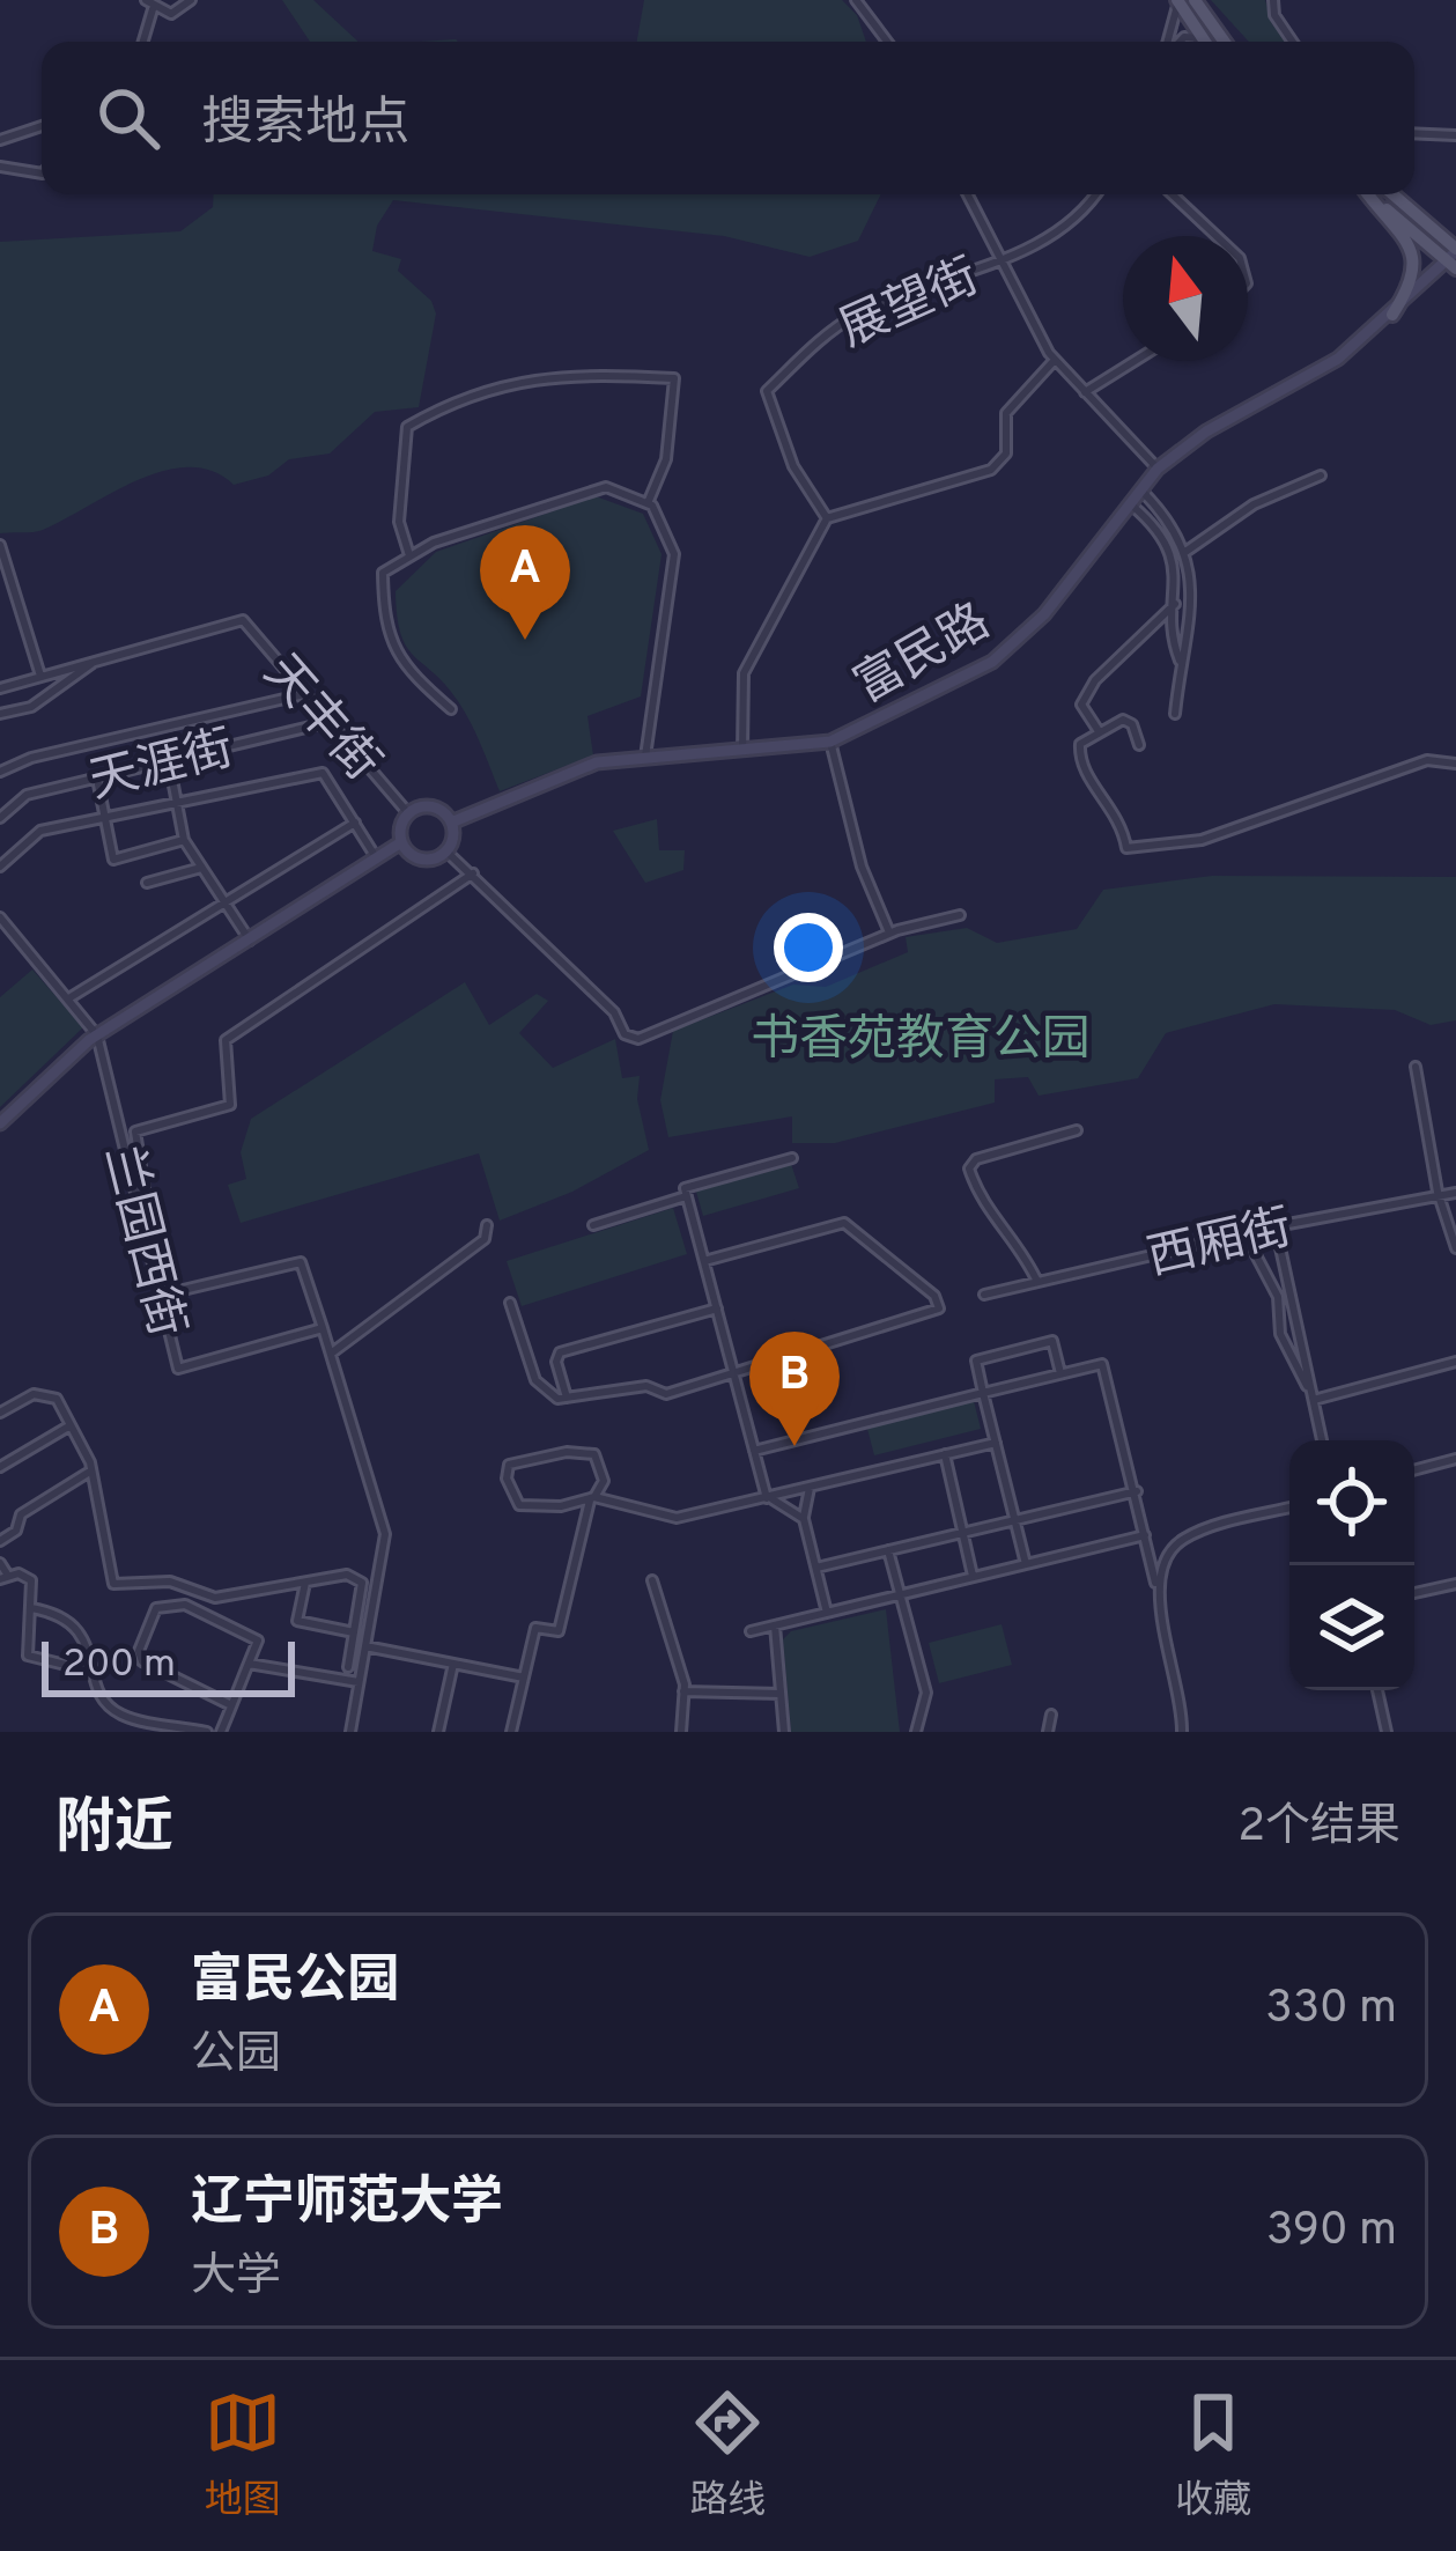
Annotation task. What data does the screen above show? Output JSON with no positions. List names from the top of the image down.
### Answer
{
  "streets": {
    "street": [
      "展望街",
      "富民路",
      "天丰街",
      "天涯街",
      "兰园西街",
      "西厢街"
    ]
  },
  "crossings": [
    ["富民路", "天丰街"],
    ["天丰街", "天涯街"]
  ],
  "parks": ["书香苑教育公园"],
  "scale_bar": "200 m",
  "north": "top",
  "page": {
    "search": "搜索地点",
    "pins": ["A", "B"],
    "scale": "200 m",
    "heading": ["附近", "2个结果"],
    "list": [
      {
        "mark": "A",
        "name": "富民公园",
        "note": "公园",
        "value": "330 m"
      },
      {
        "mark": "B",
        "name": "辽宁师范大学",
        "note": "大学",
        "value": "390 m"
      }
    ],
    "nav": ["地图", "路线", "收藏"]
  }
}
